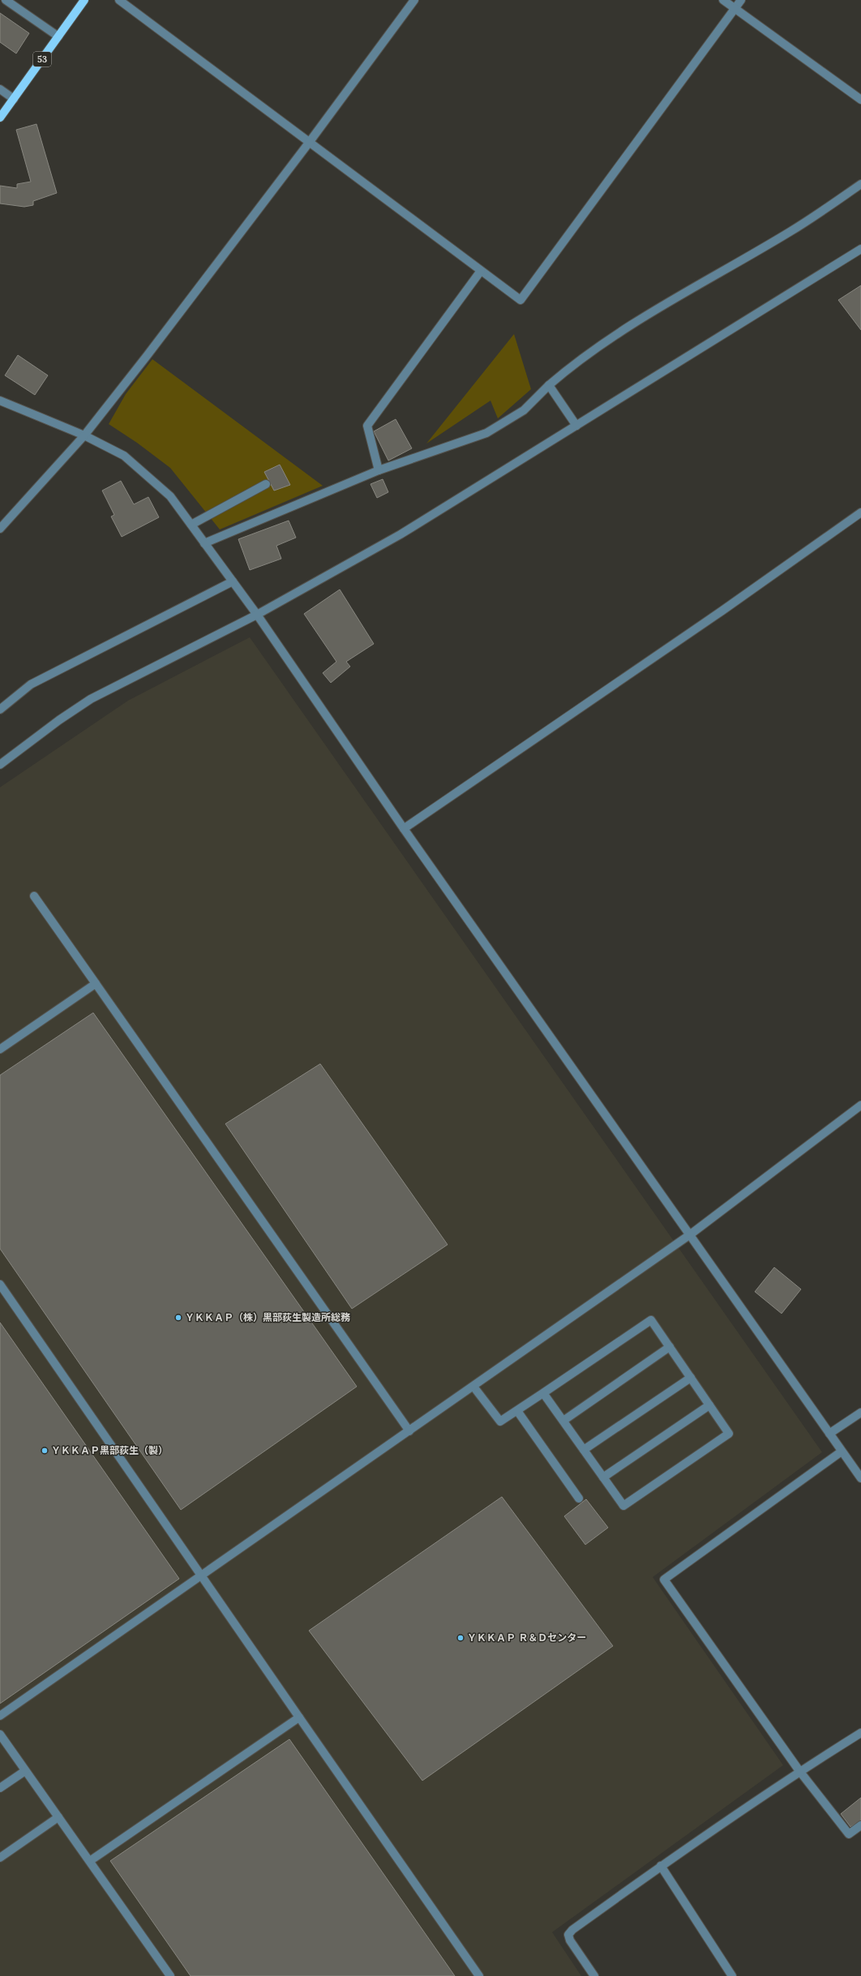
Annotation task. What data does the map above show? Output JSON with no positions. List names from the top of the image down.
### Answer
{
  "streets": {
    "main road": ["53"]
  },
  "places": ["ＹＫＫＡＰ（株）黒部荻生製造所総務", "ＹＫＫＡＰ黒部荻生（製）", "ＹＫＫＡＰ Ｒ＆Ｄセンター"]
}
